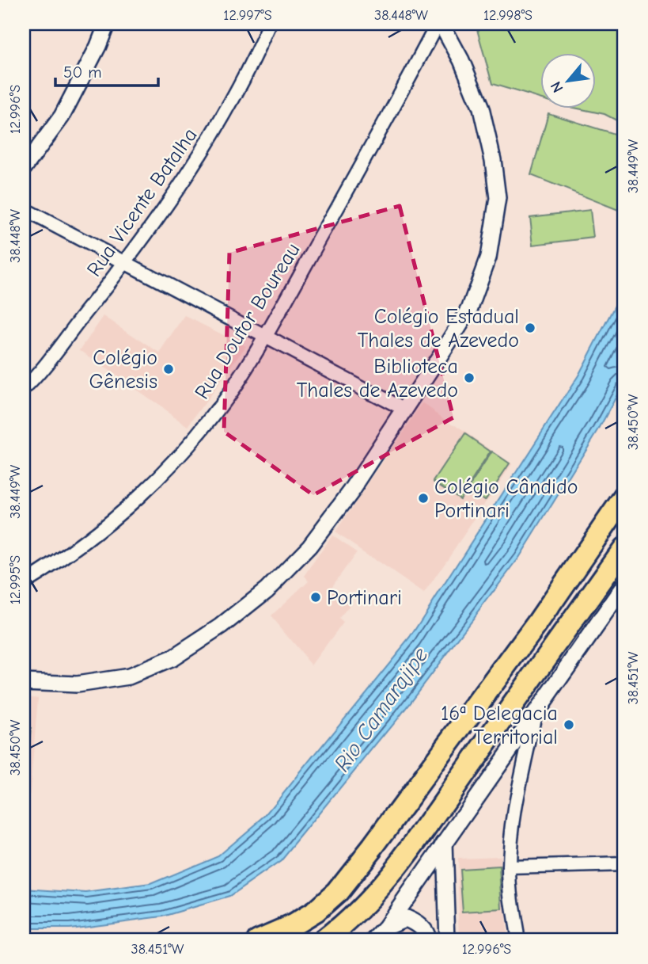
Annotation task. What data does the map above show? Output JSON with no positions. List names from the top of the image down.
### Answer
{
  "streets": {
    "street": ["Rua Vicente Batalha", "Rua Doutor Boureau"]
  },
  "water": ["Rio Camarajipe"],
  "places": [
    "Colégio Estadual Thales de Azevedo",
    "Colégio Gênesis",
    "Biblioteca Thales de Azevedo",
    "Colégio Cândido Portinari",
    "Portinari",
    "16ª Delegacia Territorial"
  ],
  "scale_bar": "50 m",
  "north": "bottom left",
  "coordinates": [
    "12.997°S",
    "38.448°W",
    "12.998°S",
    "12.996°S",
    "38.449°W",
    "38.450°W",
    "12.995°S",
    "38.451°W"
  ]
}
